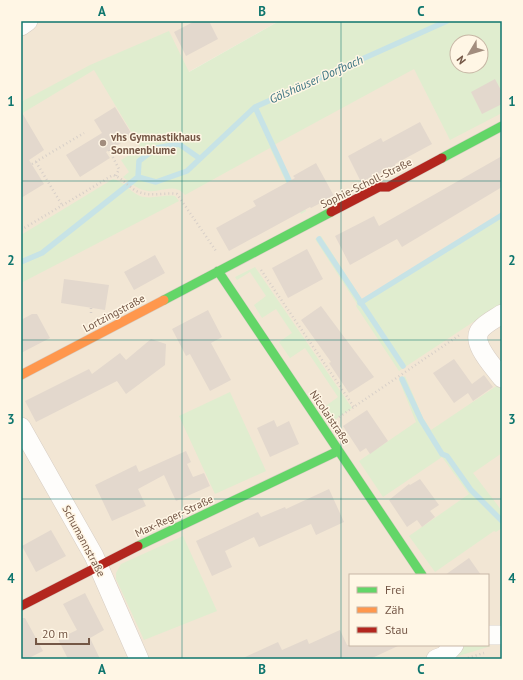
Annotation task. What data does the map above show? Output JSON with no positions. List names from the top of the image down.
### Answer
{
  "streets": {
    "street": [
      "Sophie-Scholl-Straße",
      "Lortzingstraße",
      "Nicolaistraße",
      "Max-Reger-Straße",
      "Schumannstraße"
    ]
  },
  "crossings": [
    ["Sophie-Scholl-Straße", "Lortzingstraße"],
    ["Sophie-Scholl-Straße", "Nicolaistraße"],
    ["Lortzingstraße", "Nicolaistraße"],
    ["Nicolaistraße", "Max-Reger-Straße"],
    ["Max-Reger-Straße", "Schumannstraße"]
  ],
  "water": ["Gölshäuser Dorfbach"],
  "places": ["vhs Gymnastikhaus Sonnenblume"],
  "legend": ["Frei", "Zäh", "Stau"],
  "scale_bar": "20 m",
  "north": "bottom left",
  "grid": {
    "columns": ["A", "B", "C"],
    "rows": [
      "1",
      "2",
      "3",
      "4"
    ]
  }
}
